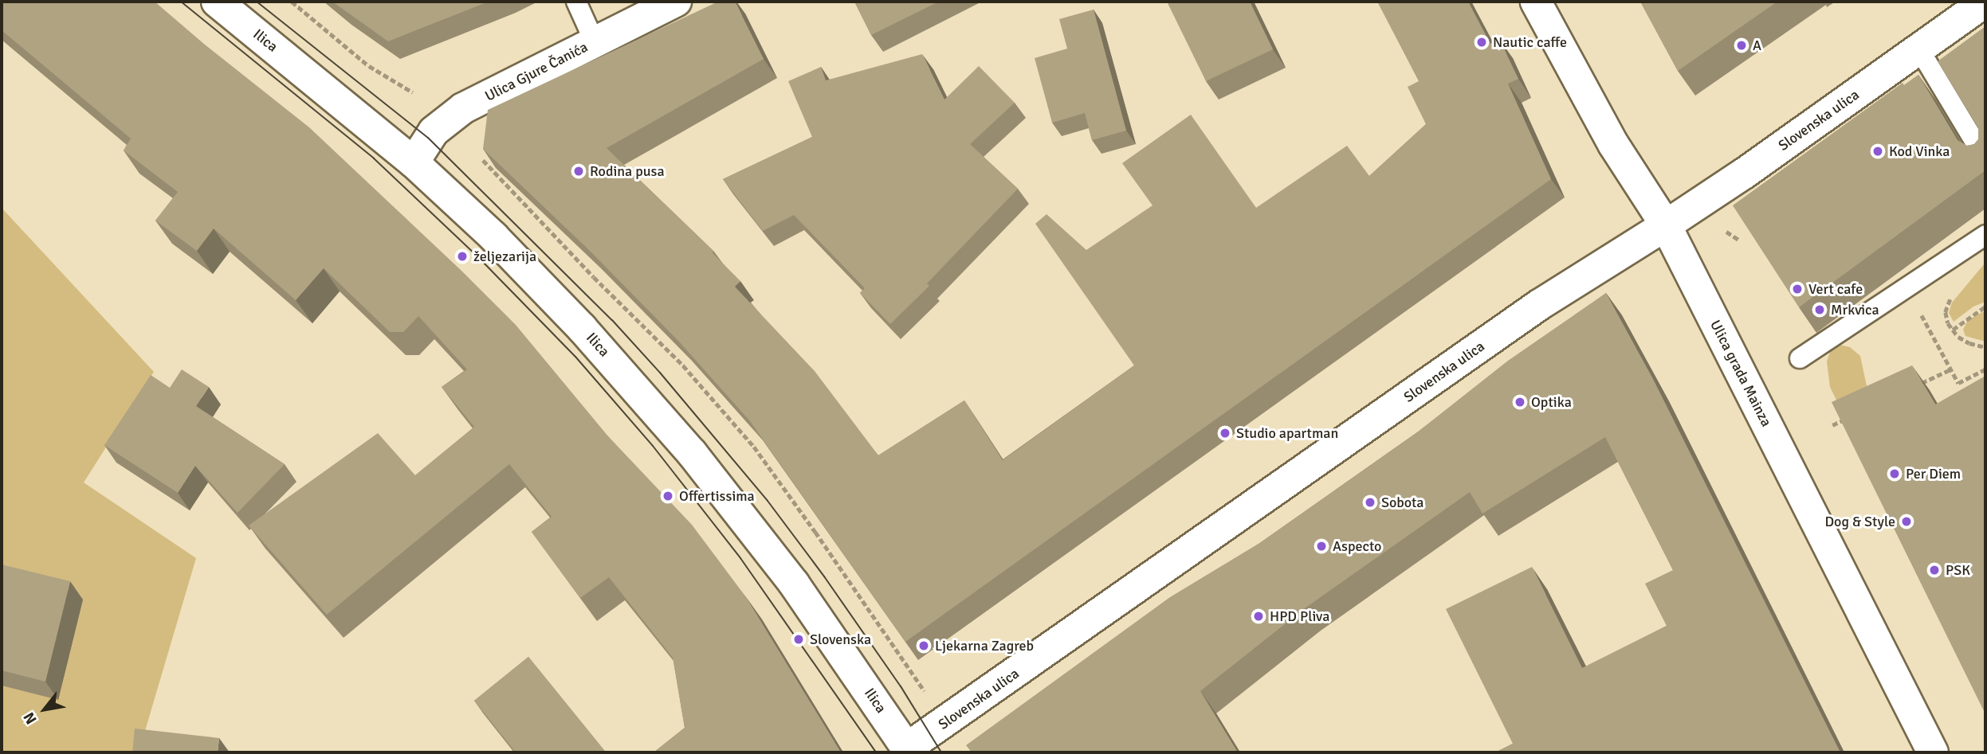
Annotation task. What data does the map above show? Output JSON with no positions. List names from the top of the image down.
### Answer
{
  "streets": {
    "main road": [
      "Ilica",
      "Ulica Gjure Čanića",
      "Slovenska ulica",
      "Ulica grada Mainza"
    ]
  },
  "crossings": [
    ["Ilica", "Ulica Gjure Čanića"],
    ["Ilica", "Slovenska ulica"],
    ["Slovenska ulica", "Ulica grada Mainza"]
  ],
  "places": [
    "Nautic caffe",
    "A",
    "Kod Vinka",
    "Rodina pusa",
    "željezarija",
    "Vert cafe",
    "Mrkvica",
    "Optika",
    "Studio apartman",
    "Per Diem",
    "Offertissima",
    "Sobota",
    "Dog & Style",
    "Aspecto",
    "PSK",
    "HPD Pliva",
    "Slovenska",
    "Ljekarna Zagreb"
  ],
  "north": "bottom left"
}
